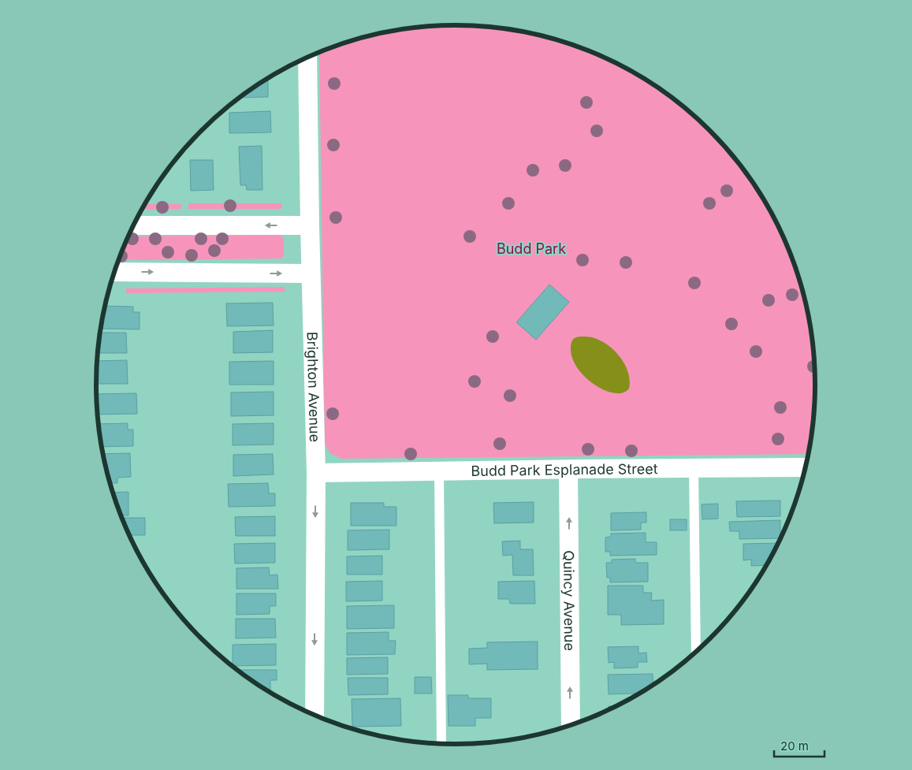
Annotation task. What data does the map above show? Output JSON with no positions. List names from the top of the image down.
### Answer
{
  "streets": {
    "street": ["Brighton Avenue", "Budd Park Esplanade Street", "Quincy Avenue"]
  },
  "crossings": [
    ["Brighton Avenue", "Budd Park Esplanade Street"],
    ["Budd Park Esplanade Street", "Quincy Avenue"]
  ],
  "one_way": ["Brighton Avenue", "Quincy Avenue"],
  "parks": ["Budd Park"],
  "scale_bar": "20 m"
}
